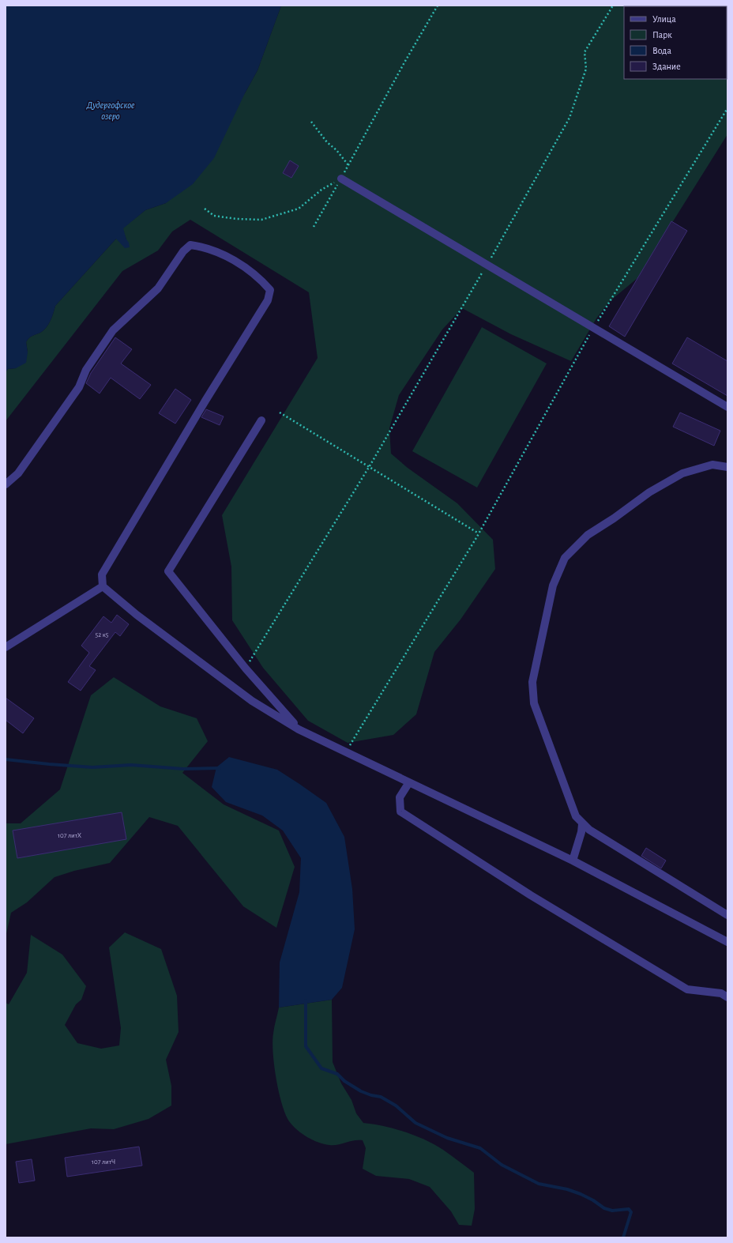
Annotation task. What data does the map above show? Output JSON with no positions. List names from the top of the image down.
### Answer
{
  "water": ["Дудергофское озеро"],
  "house_numbers": ["52 к5", "107 литХ", "107 литЧ"],
  "legend": [
    "Улица",
    "Парк",
    "Вода",
    "Здание"
  ]
}
